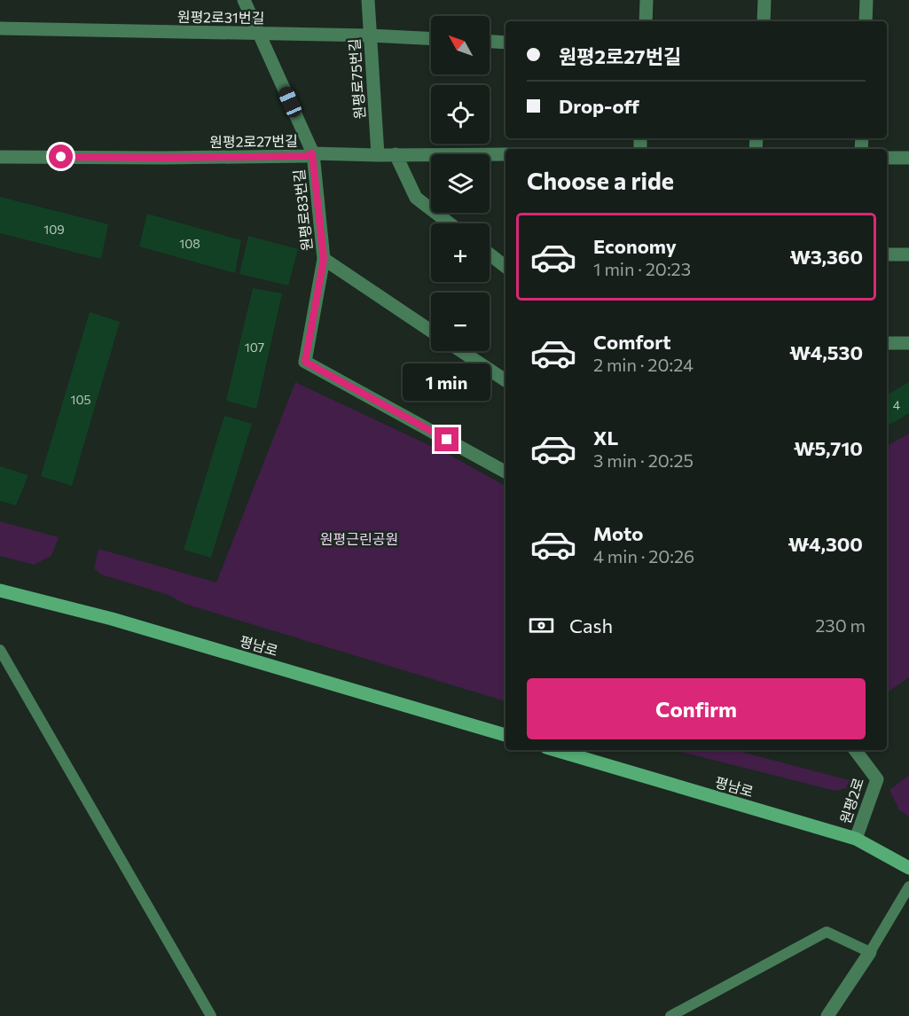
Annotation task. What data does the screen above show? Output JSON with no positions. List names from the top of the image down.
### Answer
{
  "streets": {
    "street": [
      "원평2로31번길",
      "원평로75번길",
      "원평2로27번길",
      "원평로83번길",
      "평남로",
      "원평2로"
    ]
  },
  "crossings": [
    ["원평2로31번길", "원평로75번길"],
    ["원평2로31번길", "원평로83번길"],
    ["원평로75번길", "원평2로27번길"],
    ["원평2로27번길", "원평로83번길"],
    ["평남로", "원평2로"]
  ],
  "parks": ["원평근린공원"],
  "house_numbers": [
    "109",
    "108",
    "107",
    "105",
    "4"
  ],
  "north": "top left",
  "page": {
    "map_buttons": ["+", "−"],
    "banner": ["원평2로27번길", "Drop-off"],
    "heading": "Choose a ride",
    "list": [
      {
        "name": "Economy",
        "note": "1 min · 20:23",
        "value": "₩3,360"
      },
      {
        "name": "Comfort",
        "note": "2 min · 20:24",
        "value": "₩4,530"
      },
      {
        "name": "XL",
        "note": "3 min · 20:25",
        "value": "₩5,710"
      },
      {
        "name": "Moto",
        "note": "4 min · 20:26",
        "value": "₩4,300"
      }
    ],
    "bubble": "1 min",
    "pay": ["Cash", "230 m"],
    "buttons": "Confirm"
  }
}
